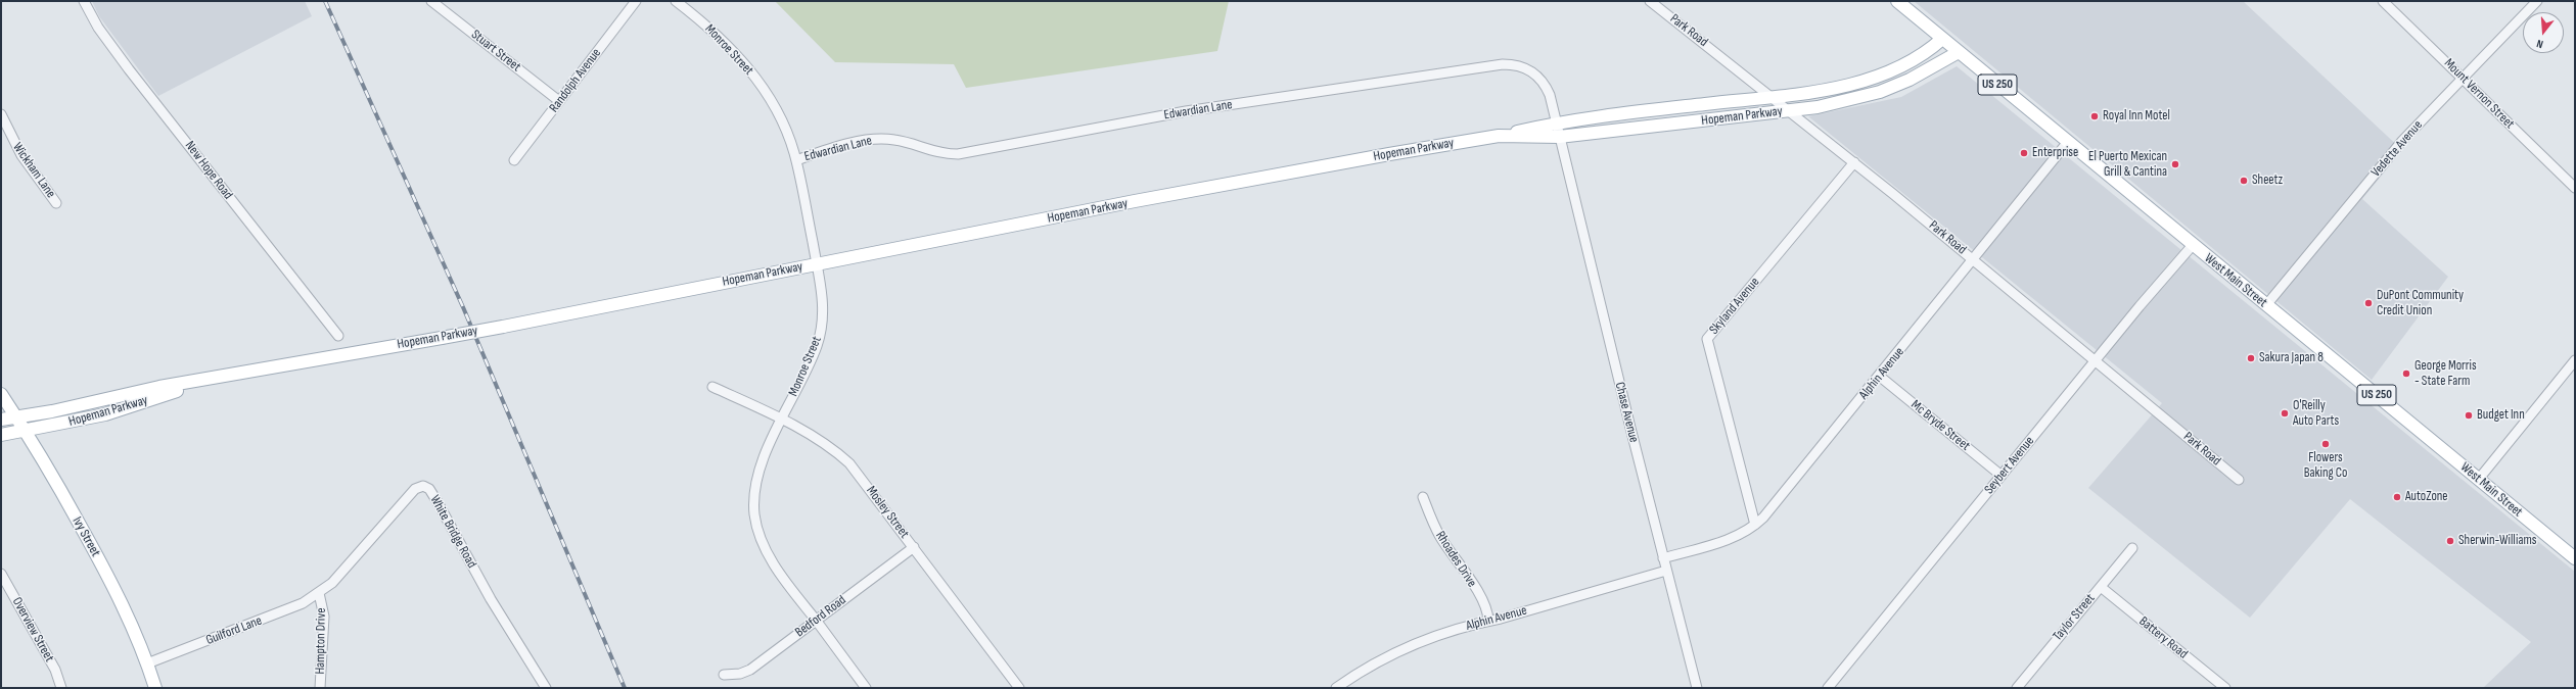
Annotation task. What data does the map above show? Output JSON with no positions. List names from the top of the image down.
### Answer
{
  "streets": {
    "main road": [
      "US 250",
      "Hopeman Parkway",
      "West Main Street",
      "Ivy Street"
    ],
    "street": [
      "Park Road",
      "Monroe Street",
      "Stuart Street",
      "Randolph Avenue",
      "Mount Vernon Street",
      "Edwardian Lane",
      "Vedette Avenue",
      "Wickham Lane",
      "New Hope Road",
      "Skyland Avenue",
      "Alphin Avenue",
      "Chase Avenue",
      "Mc Bryde Street",
      "Seybert Avenue",
      "Mosley Street",
      "White Bridge Road",
      "Rhoades Drive",
      "Bedford Road",
      "Taylor Street",
      "Overview Street",
      "Guilford Lane",
      "Battery Road",
      "Hampton Drive"
    ]
  },
  "crossings": [
    ["Park Road", "Hopeman Parkway"],
    ["Park Road", "Skyland Avenue"],
    ["Park Road", "Alphin Avenue"],
    ["Park Road", "Seybert Avenue"],
    ["Monroe Street", "Edwardian Lane"],
    ["Monroe Street", "Hopeman Parkway"],
    ["Monroe Street", "Mosley Street"],
    ["Monroe Street", "Bedford Road"],
    ["Stuart Street", "Randolph Avenue"],
    ["Mount Vernon Street", "Vedette Avenue"],
    ["Edwardian Lane", "Hopeman Parkway"],
    ["Edwardian Lane", "Chase Avenue"],
    ["Hopeman Parkway", "West Main Street"],
    ["Hopeman Parkway", "Chase Avenue"],
    ["Hopeman Parkway", "Ivy Street"],
    ["Vedette Avenue", "West Main Street"],
    ["West Main Street", "Alphin Avenue"],
    ["West Main Street", "Seybert Avenue"],
    ["Skyland Avenue", "Alphin Avenue"],
    ["Alphin Avenue", "Chase Avenue"],
    ["Alphin Avenue", "Mc Bryde Street"],
    ["Alphin Avenue", "Rhoades Drive"],
    ["Mc Bryde Street", "Seybert Avenue"],
    ["Mosley Street", "Bedford Road"],
    ["White Bridge Road", "Guilford Lane"],
    ["White Bridge Road", "Hampton Drive"],
    ["Ivy Street", "Guilford Lane"],
    ["Taylor Street", "Battery Road"],
    ["Guilford Lane", "Hampton Drive"]
  ],
  "places": [
    "Royal Inn Motel",
    "Enterprise",
    "El Puerto Mexican Grill & Cantina",
    "Sheetz",
    "DuPont Community Credit Union",
    "Sakura Japan 8",
    "George Morris - State Farm",
    "O'Reilly Auto Parts",
    "Budget Inn",
    "Flowers Baking Co",
    "AutoZone",
    "Sherwin-Williams"
  ],
  "north": "bottom"
}
